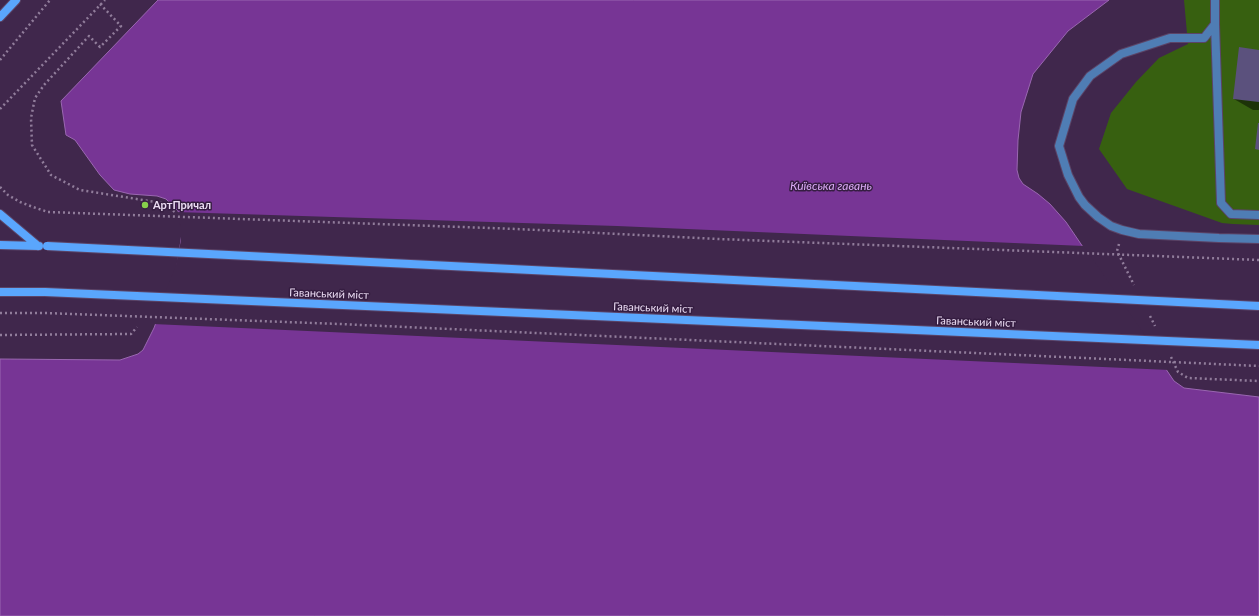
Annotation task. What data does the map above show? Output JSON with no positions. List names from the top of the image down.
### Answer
{
  "streets": {
    "main road": ["Гаванський міст"]
  },
  "water": ["Київська гавань"],
  "places": ["АртПричал"]
}
